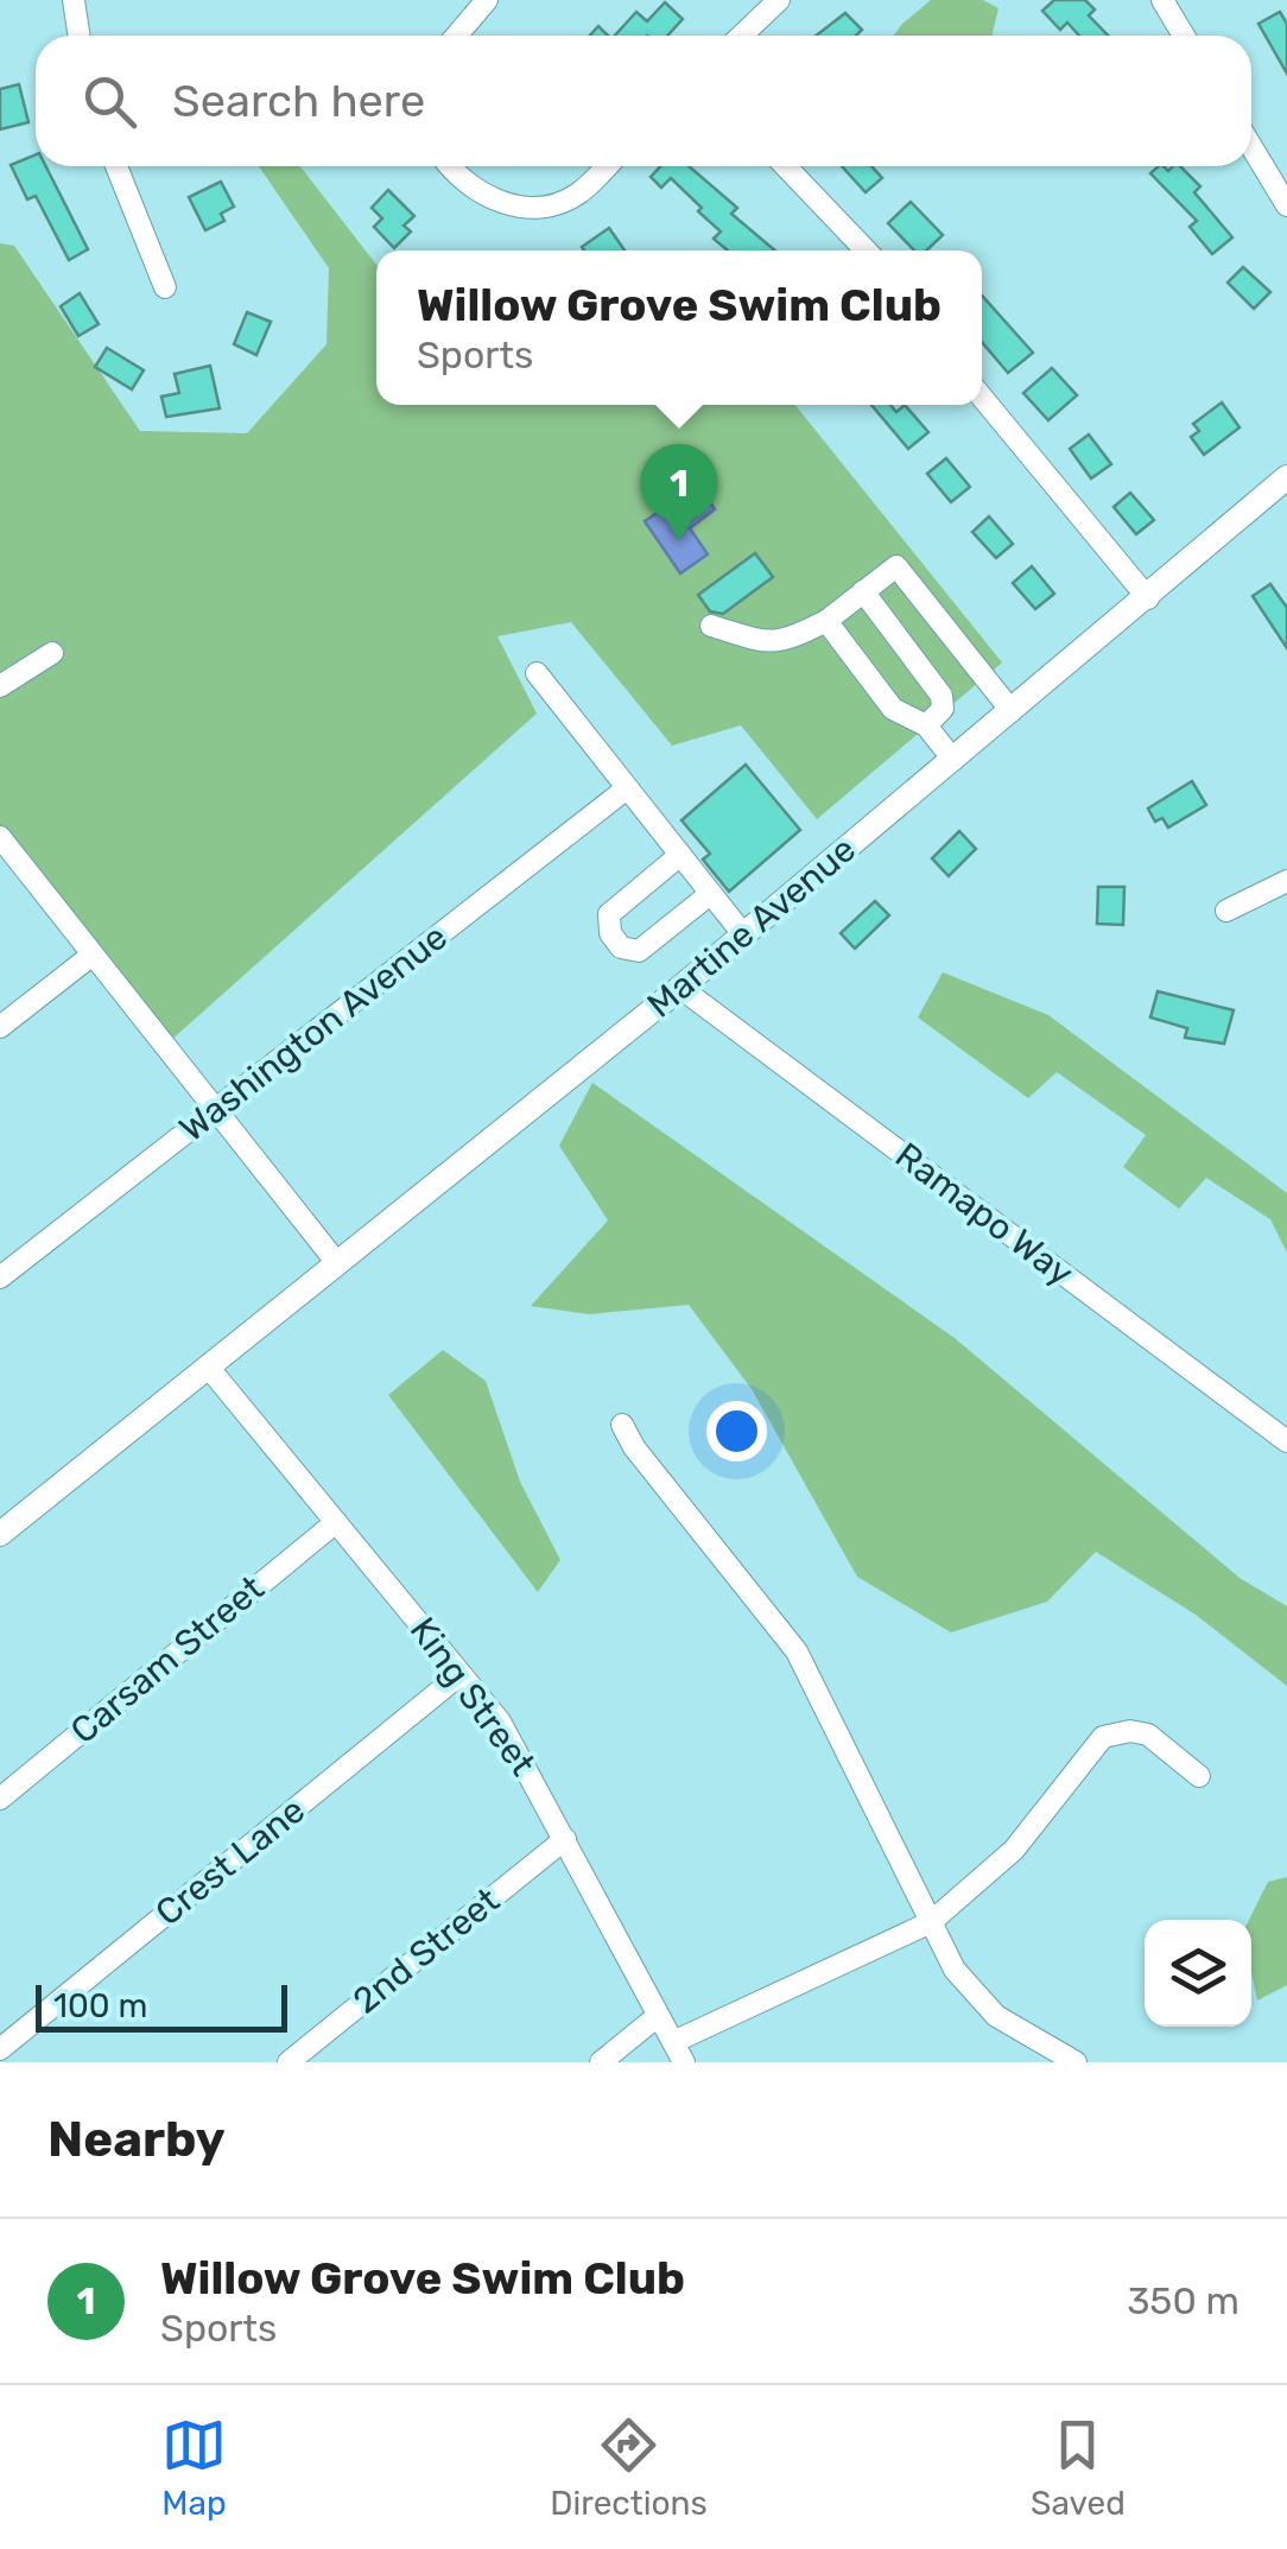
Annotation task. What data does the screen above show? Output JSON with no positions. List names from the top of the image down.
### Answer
{
  "streets": {
    "main road": ["Martine Avenue"],
    "street": [
      "Washington Avenue",
      "Ramapo Way",
      "Carsam Street",
      "King Street",
      "Crest Lane",
      "2nd Street"
    ]
  },
  "crossings": [
    ["Martine Avenue", "Ramapo Way"],
    ["Martine Avenue", "King Street"],
    ["Carsam Street", "King Street"],
    ["King Street", "Crest Lane"],
    ["King Street", "2nd Street"]
  ],
  "scale_bar": "100 m",
  "page": {
    "search": "Search here",
    "popup": ["Willow Grove Swim Club", "Sports"],
    "pins": "1",
    "scale": "100 m",
    "heading": "Nearby",
    "list": [
      {
        "mark": "1",
        "name": "Willow Grove Swim Club",
        "note": "Sports",
        "value": "350 m"
      }
    ],
    "nav": ["Map", "Directions", "Saved"]
  }
}
